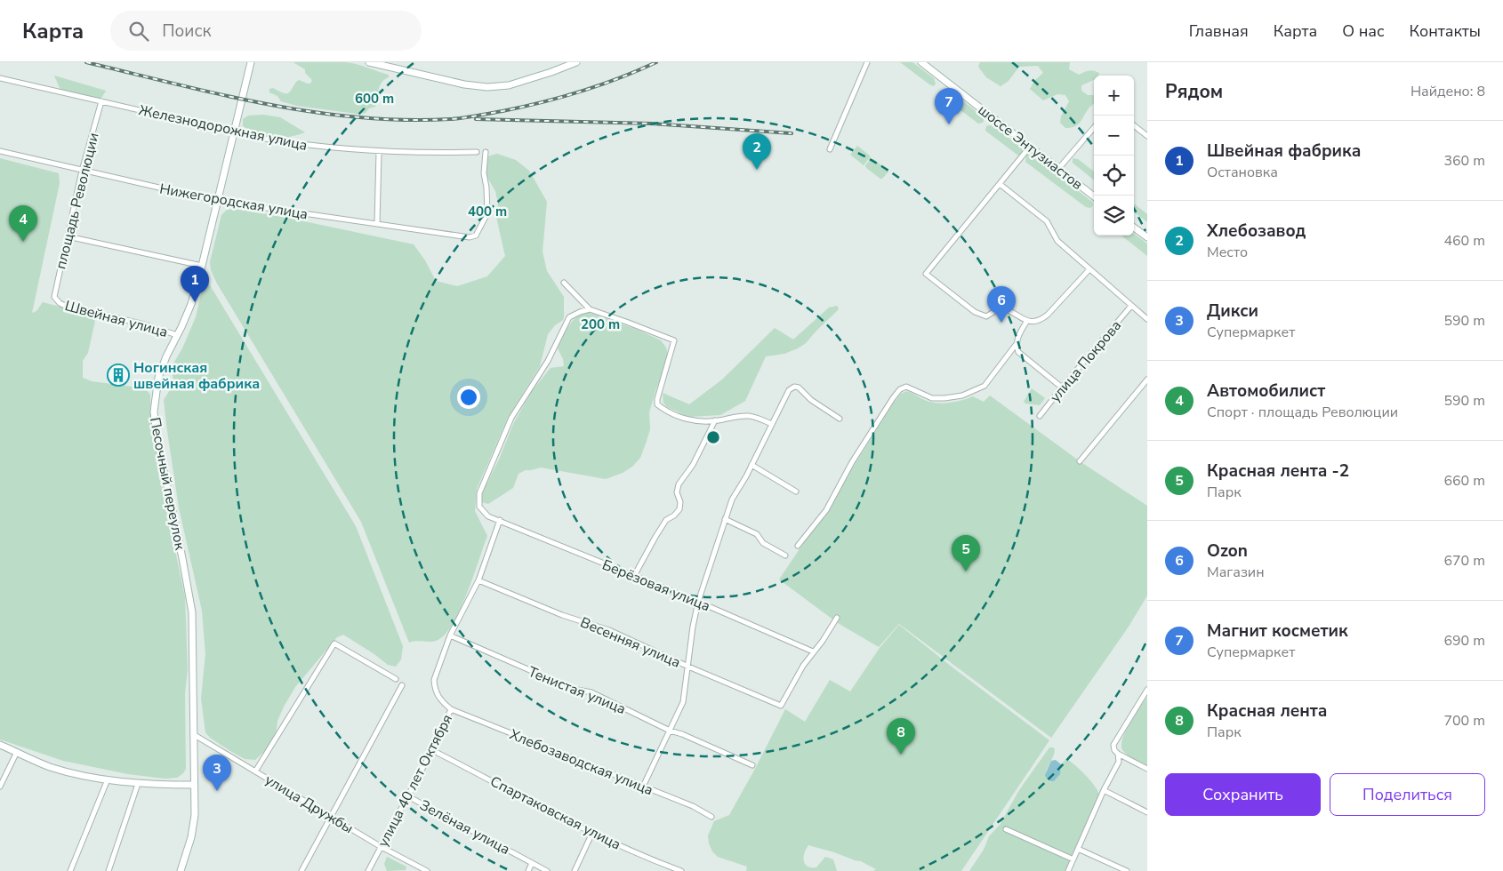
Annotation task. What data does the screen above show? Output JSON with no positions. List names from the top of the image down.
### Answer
{
  "streets": {
    "main road": ["шоссе Энтузиастов", "Песочный переулок"],
    "street": [
      "Железнодорожная улица",
      "площадь Революции",
      "Нижегородская улица",
      "Швейная улица",
      "улица Покрова",
      "Берёзовая улица",
      "Весенняя улица",
      "Тенистая улица",
      "Хлебозаводская улица",
      "улица 40 лет Октября",
      "улица Дружбы",
      "Спартаковская улица",
      "Зелёная улица"
    ]
  },
  "crossings": [
    ["Железнодорожная улица", "площадь Революции"],
    ["Железнодорожная улица", "Песочный переулок"],
    ["площадь Революции", "Нижегородская улица"],
    ["площадь Революции", "Швейная улица"],
    ["Нижегородская улица", "Песочный переулок"],
    ["Швейная улица", "Песочный переулок"],
    ["Песочный переулок", "улица Дружбы"],
    ["Берёзовая улица", "Весенняя улица"],
    ["Берёзовая улица", "улица 40 лет Октября"],
    ["Весенняя улица", "улица 40 лет Октября"],
    ["Тенистая улица", "улица 40 лет Октября"],
    ["Хлебозаводская улица", "улица 40 лет Октября"],
    ["улица 40 лет Октября", "улица Дружбы"],
    ["улица 40 лет Октября", "Спартаковская улица"],
    ["улица 40 лет Октября", "Зелёная улица"]
  ],
  "places": {
    "building": ["Ногинская швейная фабрика"]
  },
  "page": {
    "header": "Карта",
    "search": "Поиск",
    "nav": [
      "Главная",
      "Карта",
      "О нас",
      "Контакты"
    ],
    "heading": ["Рядом", "Найдено: 8"],
    "map_buttons": ["+", "−"],
    "pins": [
      "7",
      "2",
      "4",
      "1",
      "6",
      "5",
      "8",
      "3"
    ],
    "list": [
      {
        "mark": "1",
        "name": "Швейная фабрика",
        "note": "Остановка",
        "value": "360 m"
      },
      {
        "mark": "2",
        "name": "Хлебозавод",
        "note": "Место",
        "value": "460 m"
      },
      {
        "mark": "3",
        "name": "Дикси",
        "note": "Супермаркет",
        "value": "590 m"
      },
      {
        "mark": "4",
        "name": "Автомобилист",
        "note": "Спорт · площадь Революции",
        "value": "590 m"
      },
      {
        "mark": "5",
        "name": "Красная лента -2",
        "note": "Парк",
        "value": "660 m"
      },
      {
        "mark": "6",
        "name": "Ozon",
        "note": "Магазин",
        "value": "670 m"
      },
      {
        "mark": "7",
        "name": "Магнит косметик",
        "note": "Супермаркет",
        "value": "690 m"
      },
      {
        "mark": "8",
        "name": "Красная лента",
        "note": "Парк",
        "value": "700 m"
      }
    ],
    "buttons": ["Сохранить", "Поделиться"]
  },
  "rings": ["600 m", "400 m", "200 m"]
}
